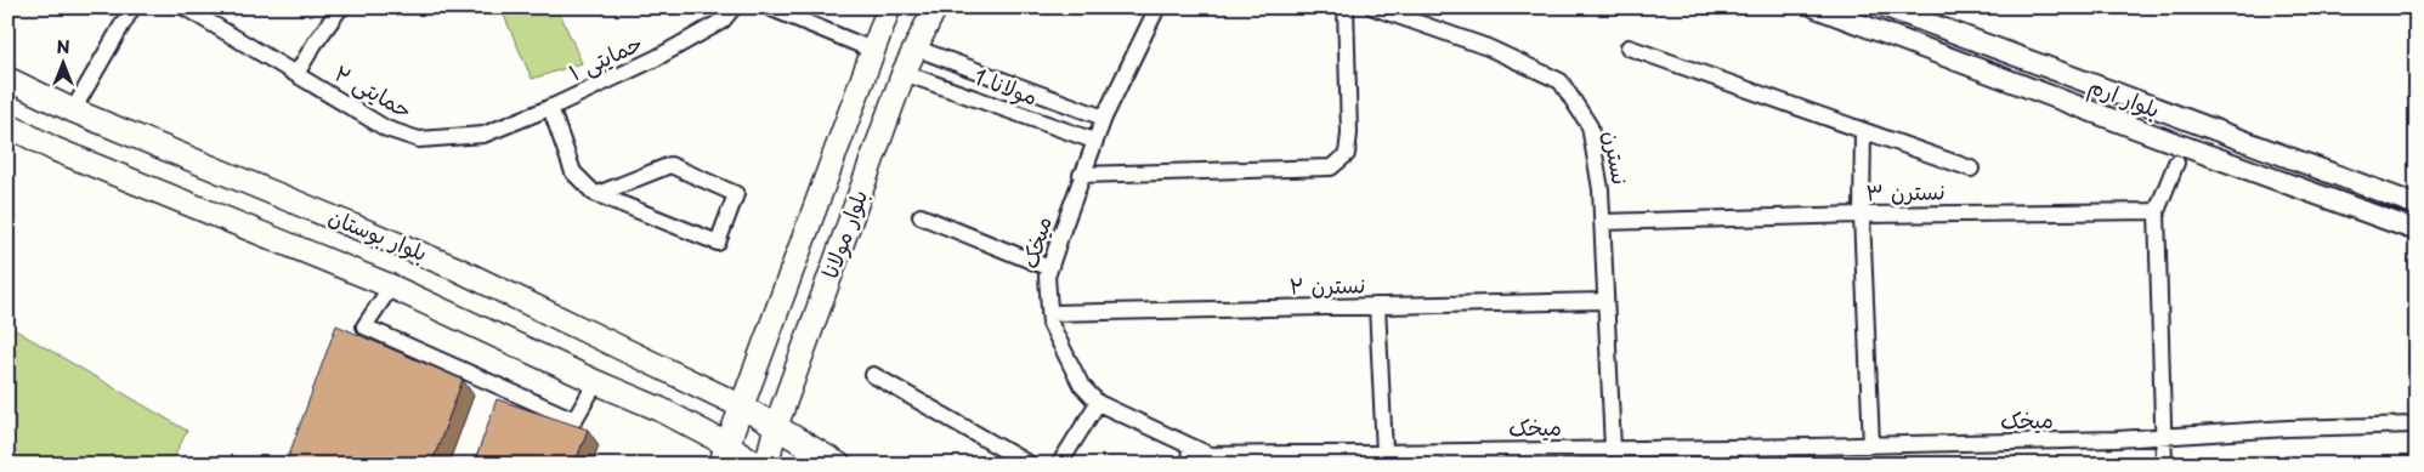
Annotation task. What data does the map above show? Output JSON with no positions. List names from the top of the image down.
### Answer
{
  "streets": {
    "main road": ["بلوار مولانا", "بلوار بوستان"],
    "street": [
      "حمایتی ۱",
      "مولانا 1",
      "حمایتی ۲",
      "بلوار ارم",
      "نسترن",
      "نسترن ۳",
      "میخک",
      "نسترن ۲"
    ]
  },
  "crossings": [
    ["حمایتی ۱", "حمایتی ۲"],
    ["مولانا 1", "بلوار مولانا"],
    ["مولانا 1", "میخک"],
    ["نسترن", "نسترن ۳"],
    ["نسترن", "میخک"],
    ["نسترن", "نسترن ۲"],
    ["بلوار مولانا", "بلوار بوستان"],
    ["میخک", "نسترن ۲"]
  ],
  "north": "top"
}
